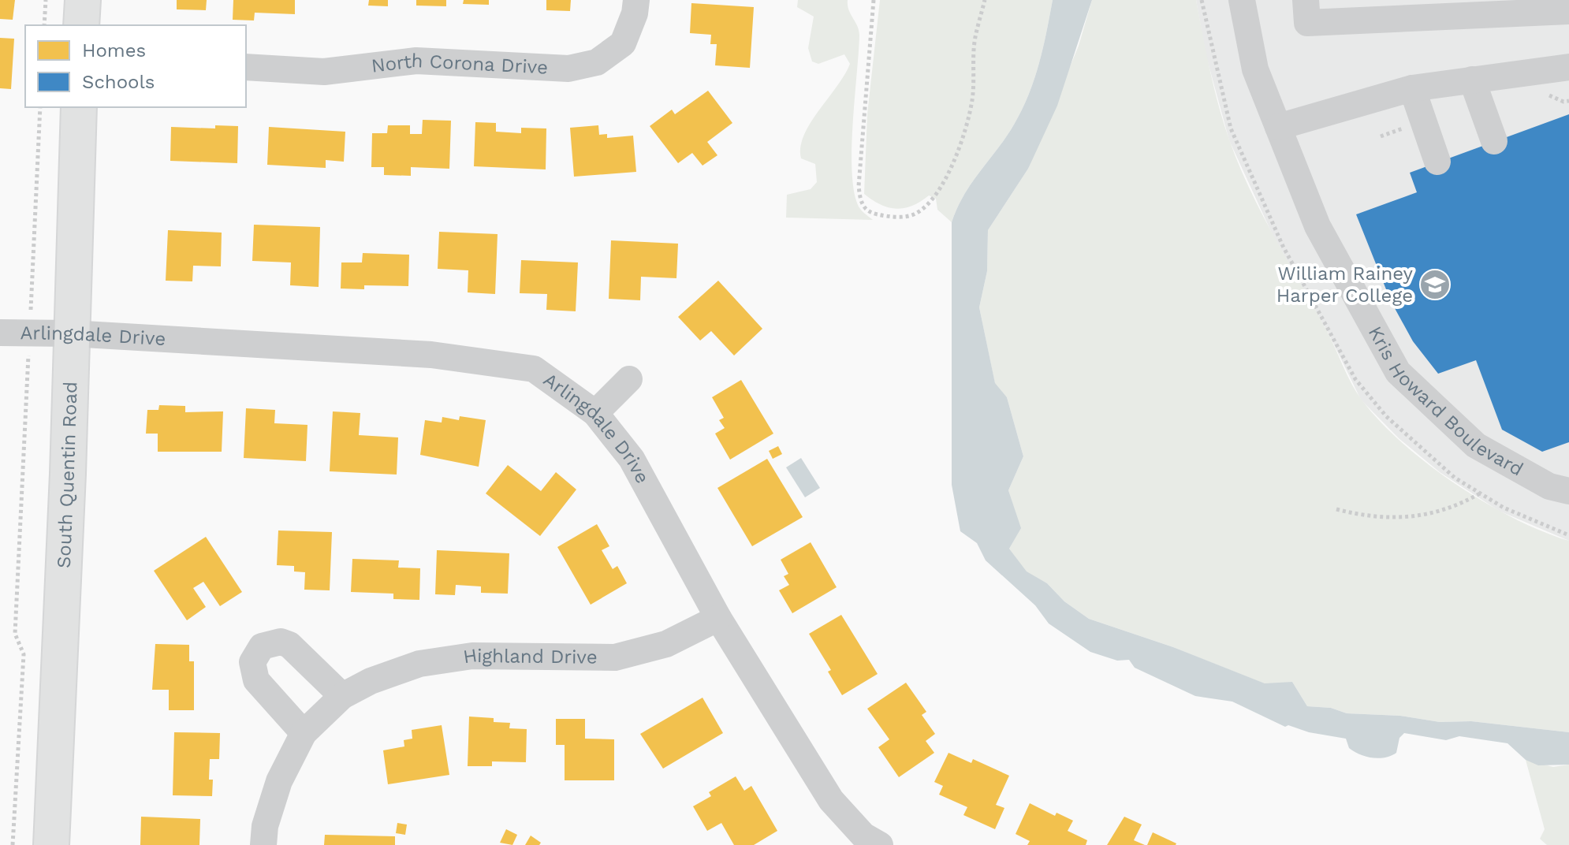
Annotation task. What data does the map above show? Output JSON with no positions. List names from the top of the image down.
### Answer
{
  "streets": {
    "main road": ["South Quentin Road"],
    "street": [
      "North Corona Drive",
      "Arlingdale Drive",
      "Kris Howard Boulevard",
      "Highland Drive"
    ]
  },
  "crossings": [
    ["Arlingdale Drive", "South Quentin Road"],
    ["Arlingdale Drive", "Highland Drive"]
  ],
  "places": {
    "school or university": ["William Rainey Harper College"]
  },
  "legend": ["Homes", "Schools"]
}
